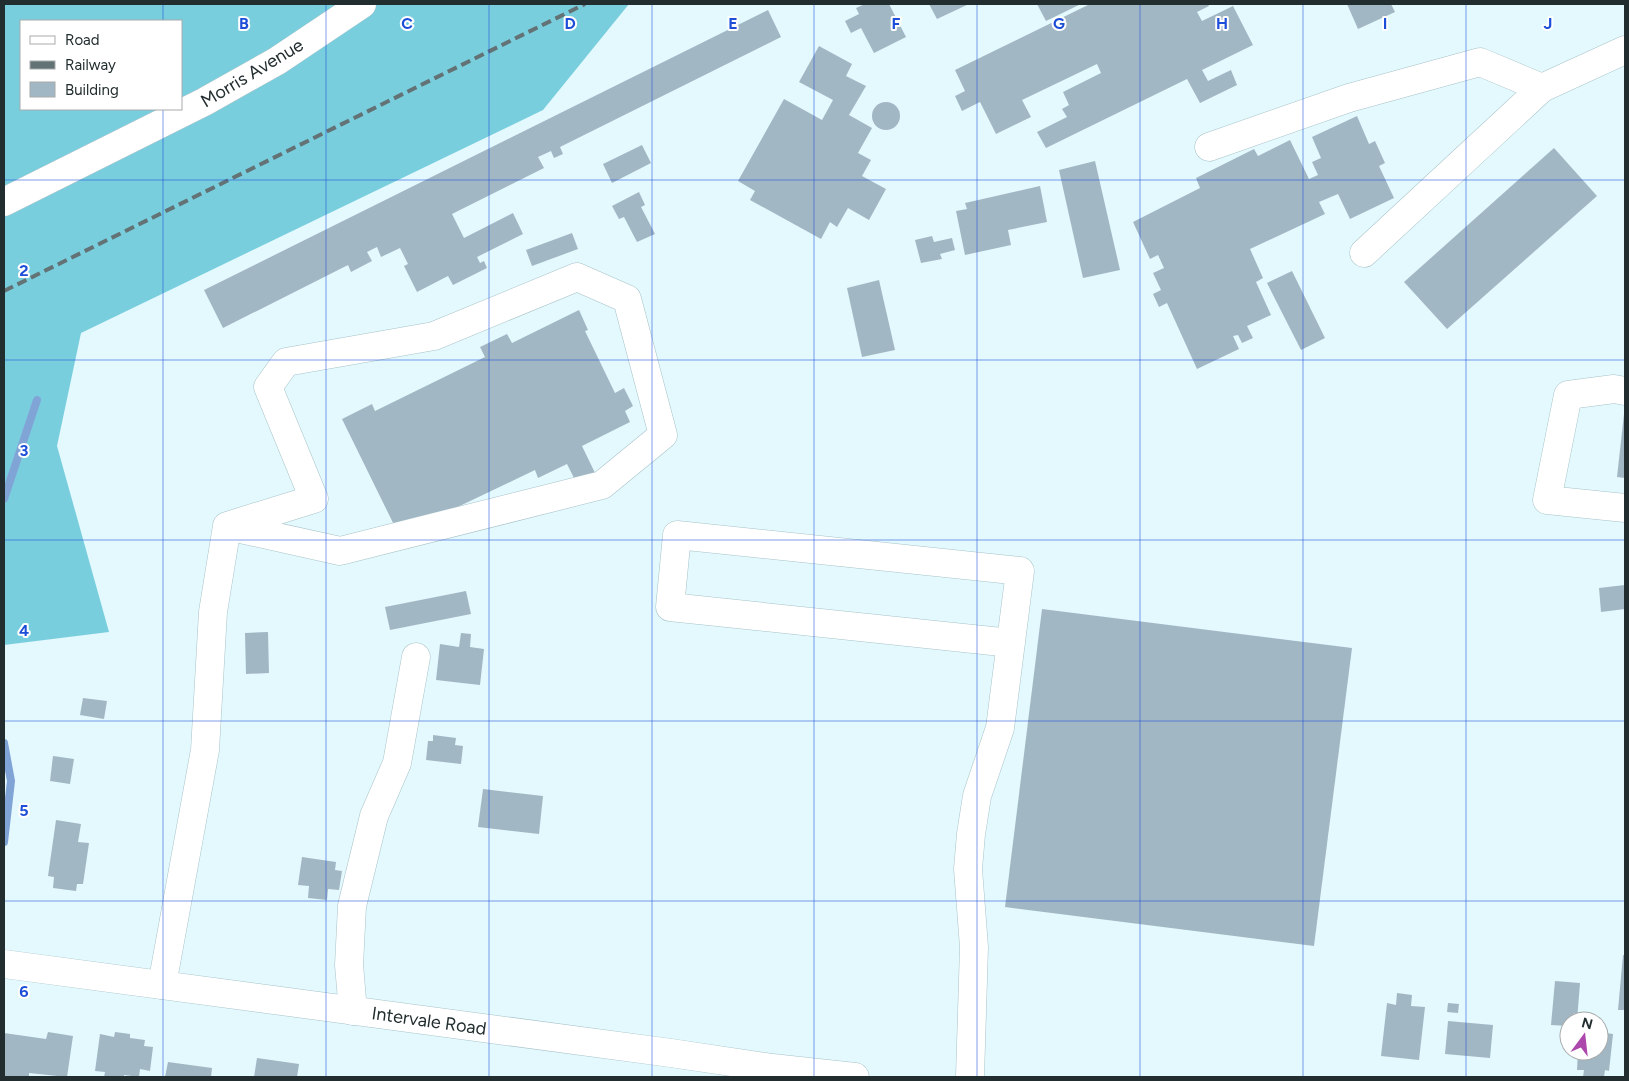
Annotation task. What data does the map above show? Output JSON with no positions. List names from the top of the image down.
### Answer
{
  "streets": {
    "street": ["Morris Avenue", "Intervale Road"]
  },
  "legend": ["Road", "Railway", "Building"],
  "north": "top",
  "grid": {
    "columns": [
      "B",
      "C",
      "D",
      "E",
      "F",
      "G",
      "H",
      "I",
      "J"
    ],
    "rows": [
      "2",
      "3",
      "4",
      "5",
      "6"
    ]
  }
}
